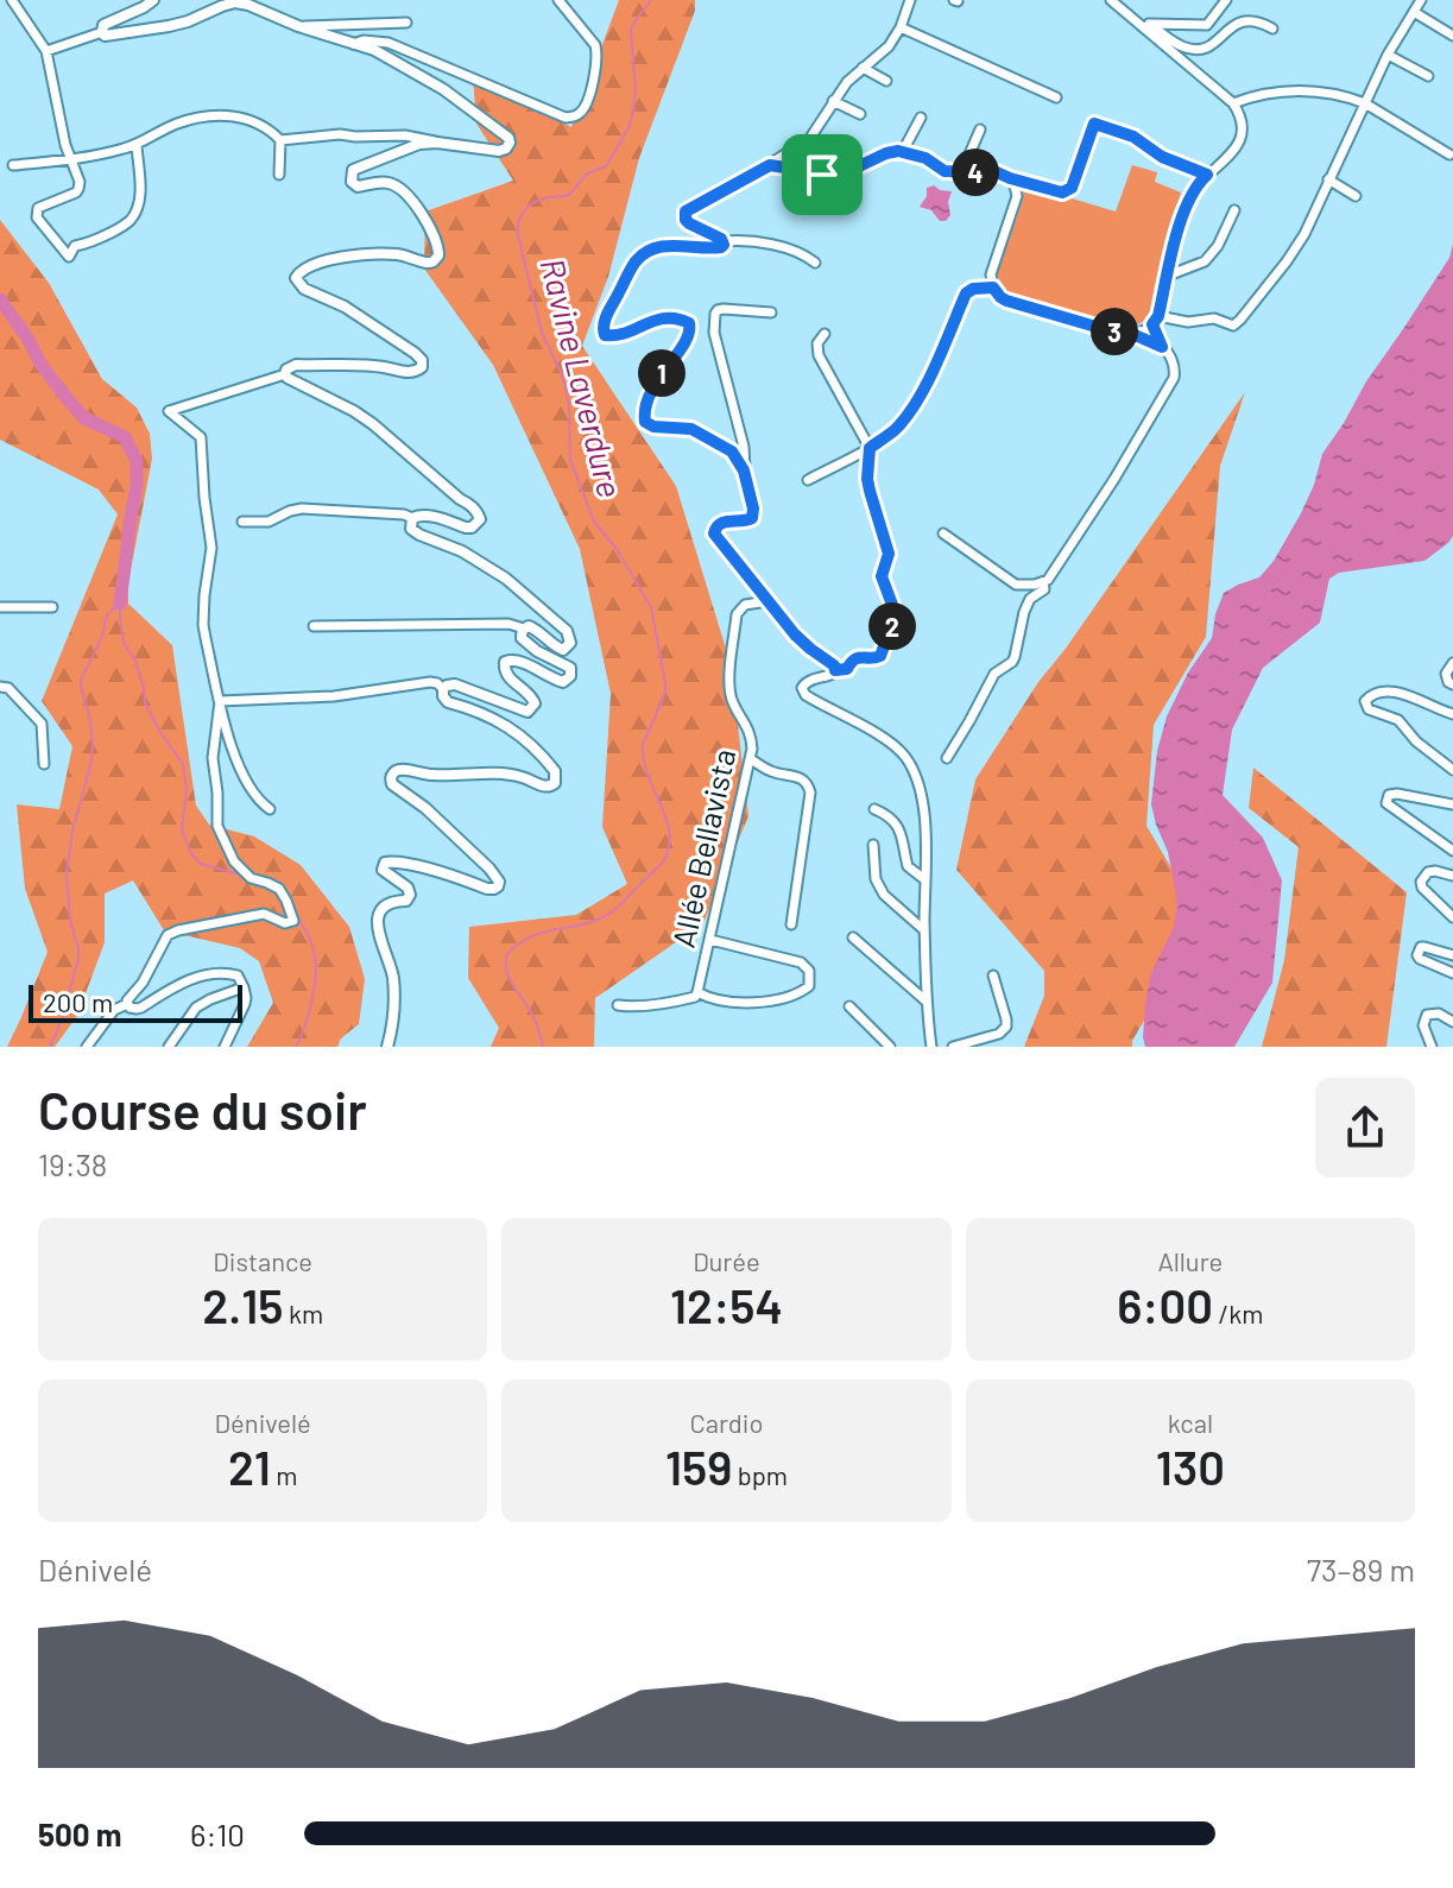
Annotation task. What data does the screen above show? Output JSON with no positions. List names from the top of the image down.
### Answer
{
  "streets": {
    "street": ["Allée Bellavista"]
  },
  "water": ["Ravine Laverdure"],
  "scale_bar": "200 m",
  "page": {
    "pins": [
      "4",
      "3",
      "1",
      "2"
    ],
    "scale": "200 m",
    "heading": ["Course du soir", "19:38"],
    "stats": [
      ["Distance", "2.15 km"],
      ["Durée", "12:54"],
      ["Allure", "6:00 /km"],
      ["Dénivelé", "21 m"],
      ["Cardio", "159 bpm"],
      ["kcal", "130"]
    ],
    "chart": ["Dénivelé", "73–89 m"],
    "list": [
      {
        "name": "500 m",
        "note": "6:10"
      }
    ]
  }
}
